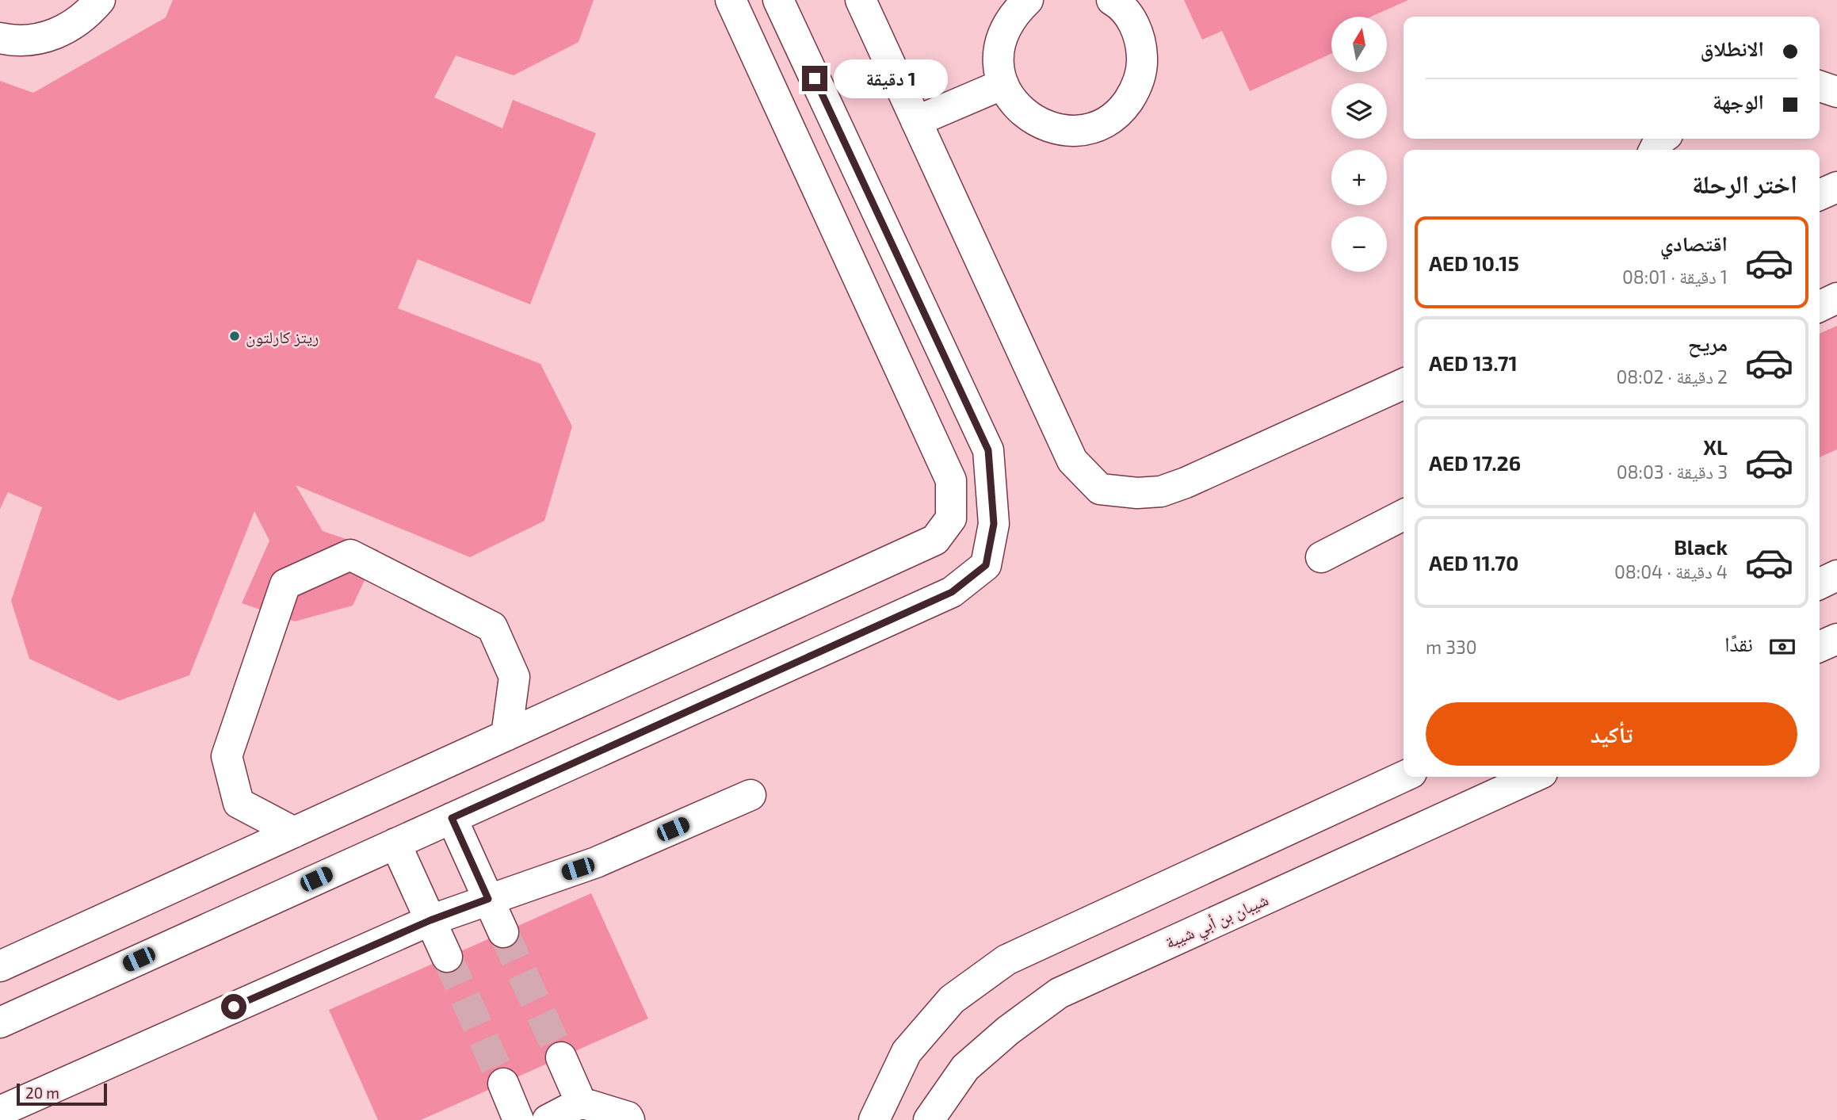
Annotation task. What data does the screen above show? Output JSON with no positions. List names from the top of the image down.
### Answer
{
  "streets": {
    "street": ["شيبان بن أبي شيبة"]
  },
  "places": ["ريتز كارلتون"],
  "scale_bar": "20 m",
  "north": "top",
  "page": {
    "map_buttons": ["+", "−"],
    "banner": ["الانطلاق", "الوجهة"],
    "bubble": "1 دقيقة",
    "heading": "اختر الرحلة",
    "list": [
      {
        "name": "اقتصادي",
        "note": "1 دقيقة · 08:01",
        "value": "AED 10.15"
      },
      {
        "name": "مريح",
        "note": "2 دقيقة · 08:02",
        "value": "AED 13.71"
      },
      {
        "name": "XL",
        "note": "3 دقيقة · 08:03",
        "value": "AED 17.26"
      },
      {
        "name": "Black",
        "note": "4 دقيقة · 08:04",
        "value": "AED 11.70"
      }
    ],
    "pay": ["نقدًا", "330 m"],
    "buttons": "تأكيد",
    "scale": "20 m"
  }
}
